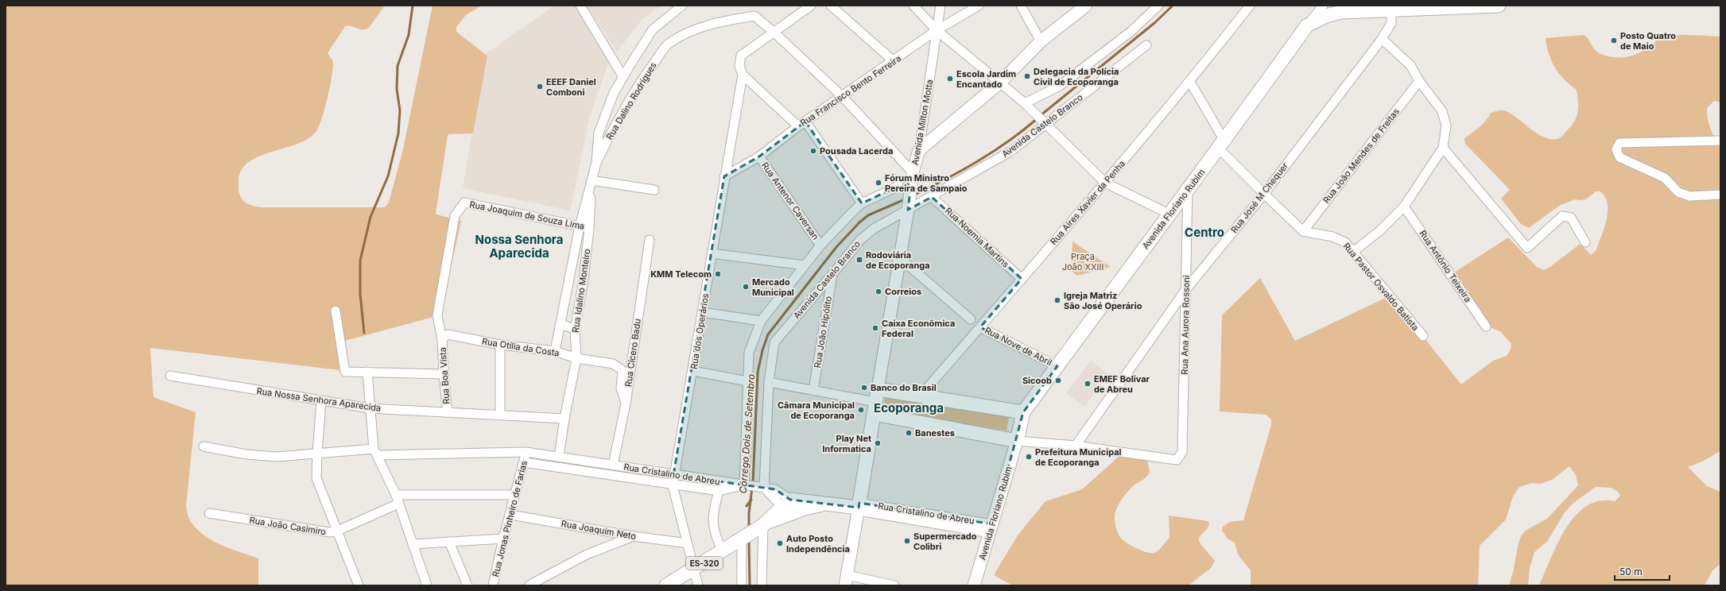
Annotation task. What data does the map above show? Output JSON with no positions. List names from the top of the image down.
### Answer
{
  "streets": {
    "main road": ["Avenida Milton Motta", "Avenida Floriano Rubim", "ES-320"],
    "street": [
      "Rua Francisco Bento Ferreira",
      "Rua Dalino Rodrigues",
      "Avenida Castelo Branco",
      "Rua João Mendes de Freitas",
      "Rua José M Chequer",
      "Rua Antenor Caversan",
      "Rua Aires Xavier da Penha",
      "Rua Joaquim de Souza Lima",
      "Rua Noemia Martins",
      "Rua Antônio Teixeira",
      "Rua Pastor Osvaldo Batista",
      "Rua Idalino Monteiro",
      "Rua Ana Aurora Rossoni",
      "Rua dos Operários",
      "Rua João Hipólito",
      "Rua Nove de Abril",
      "Rua Otília da Costa",
      "Rua Cícero Badu",
      "Rua Boa Vista",
      "Rua Nossa Senhora Aparecida",
      "Rua Cristalino de Abreu",
      "Rua Jonas Pinheiro de Farias",
      "Rua João Casimiro",
      "Rua Joaquim Neto"
    ]
  },
  "crossings": [
    ["Rua Francisco Bento Ferreira", "Avenida Milton Motta"],
    ["Rua Francisco Bento Ferreira", "Rua Antenor Caversan"],
    ["Rua Francisco Bento Ferreira", "Rua dos Operários"],
    ["Rua Dalino Rodrigues", "Rua Idalino Monteiro"],
    ["Rua Dalino Rodrigues", "Rua dos Operários"],
    ["Avenida Milton Motta", "Avenida Castelo Branco"],
    ["Avenida Milton Motta", "Rua Cristalino de Abreu"],
    ["Avenida Castelo Branco", "Rua Noemia Martins"],
    ["Avenida Castelo Branco", "Rua João Hipólito"],
    ["Rua João Mendes de Freitas", "Rua Pastor Osvaldo Batista"],
    ["Rua José M Chequer", "Rua Ana Aurora Rossoni"],
    ["Rua Aires Xavier da Penha", "Rua Noemia Martins"],
    ["Rua Aires Xavier da Penha", "Rua Nove de Abril"],
    ["Avenida Floriano Rubim", "Rua Ana Aurora Rossoni"],
    ["Avenida Floriano Rubim", "Rua Nove de Abril"],
    ["Avenida Floriano Rubim", "Rua Cristalino de Abreu"],
    ["Rua Joaquim de Souza Lima", "Rua Idalino Monteiro"],
    ["Rua Joaquim de Souza Lima", "Rua Boa Vista"],
    ["Rua Idalino Monteiro", "Rua Otília da Costa"],
    ["Rua Idalino Monteiro", "Rua Nossa Senhora Aparecida"],
    ["Rua Idalino Monteiro", "Rua Cristalino de Abreu"],
    ["Rua dos Operários", "Rua Cristalino de Abreu"],
    ["Rua dos Operários", "Rua Joaquim Neto"],
    ["Rua dos Operários", "ES-320"],
    ["Rua Otília da Costa", "Rua Cícero Badu"],
    ["Rua Otília da Costa", "Rua Boa Vista"],
    ["Rua Cícero Badu", "Rua Cristalino de Abreu"],
    ["Rua Boa Vista", "Rua Nossa Senhora Aparecida"],
    ["Rua Cristalino de Abreu", "Rua Jonas Pinheiro de Farias"],
    ["Rua Jonas Pinheiro de Farias", "Rua Joaquim Neto"]
  ],
  "districts": ["Centro", "Nossa Senhora Aparecida", "Ecoporanga"],
  "water": ["Córrego Dois de Setembro"],
  "parks": ["Praça João XXIII"],
  "places": {
    "other": [
      "Posto Quatro de Maio",
      "Delegacia da Polícia Civil de Ecoporanga",
      "Escola Jardim Encantado",
      "EEEF Daniel Comboni",
      "Pousada Lacerda",
      "Fórum Ministro Pereira de Sampaio",
      "KMM Telecom",
      "Mercado Municipal",
      "Correios",
      "Igreja Matriz São José Operário",
      "Caixa Econômica Federal",
      "Sicoob",
      "EMEF Bolivar de Abreu",
      "Banco do Brasil",
      "Câmara Municipal de Ecoporanga",
      "Banestes",
      "Play Net Informatica",
      "Prefeitura Municipal de Ecoporanga",
      "Supermercado Colibri",
      "Auto Posto Independência"
    ],
    "transit": ["Rodoviária de Ecoporanga"]
  },
  "scale_bar": "50 m"
}
